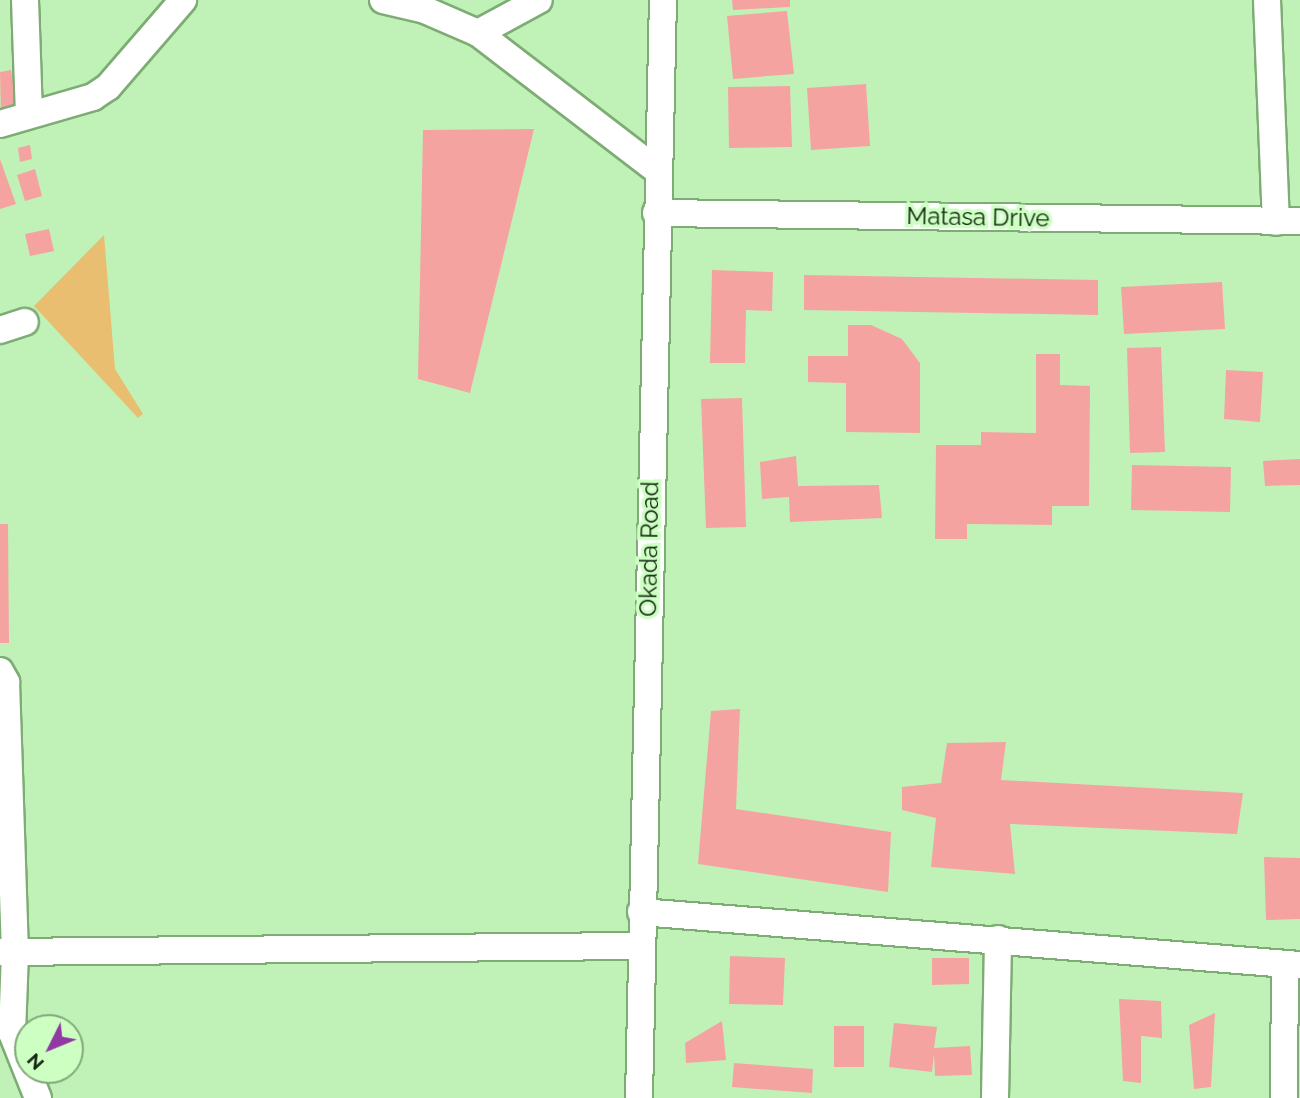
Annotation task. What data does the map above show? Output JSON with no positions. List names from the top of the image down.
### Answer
{
  "streets": {
    "street": ["Matasa Drive", "Okada Road"]
  },
  "crossings": [
    ["Matasa Drive", "Okada Road"]
  ],
  "north": "bottom left"
}
